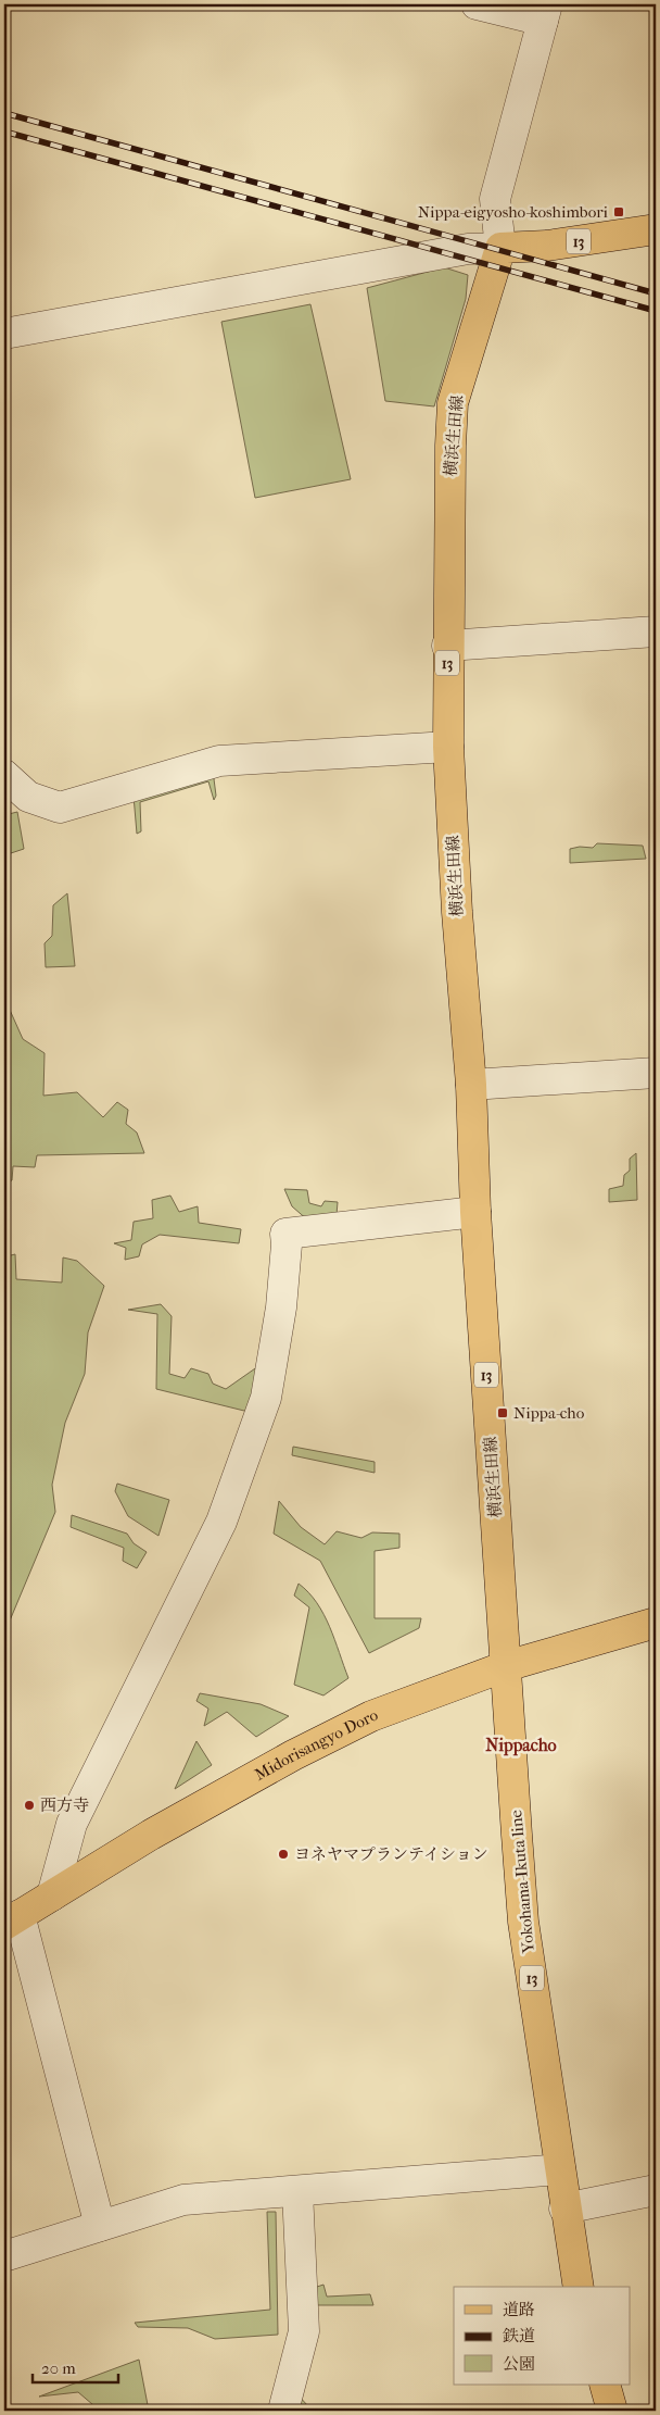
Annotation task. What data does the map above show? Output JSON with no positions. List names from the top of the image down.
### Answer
{
  "streets": {
    "main road": [
      "13",
      "横浜生田線",
      "Midorisangyo Doro",
      "Yokohama-Ikuta line"
    ]
  },
  "crossings": [
    ["13", "横浜生田線"],
    ["横浜生田線", "Midorisangyo Doro"],
    ["横浜生田線", "Yokohama-Ikuta line"],
    ["Midorisangyo Doro", "Yokohama-Ikuta line"]
  ],
  "districts": ["Nippacho"],
  "places": {
    "transit": ["Nippa-eigyosho-koshimbori", "Nippa-cho"],
    "other": ["西方寺", "ヨネヤマプランテイション"]
  },
  "legend": ["道路", "鉄道", "公園"],
  "scale_bar": "20 m"
}
